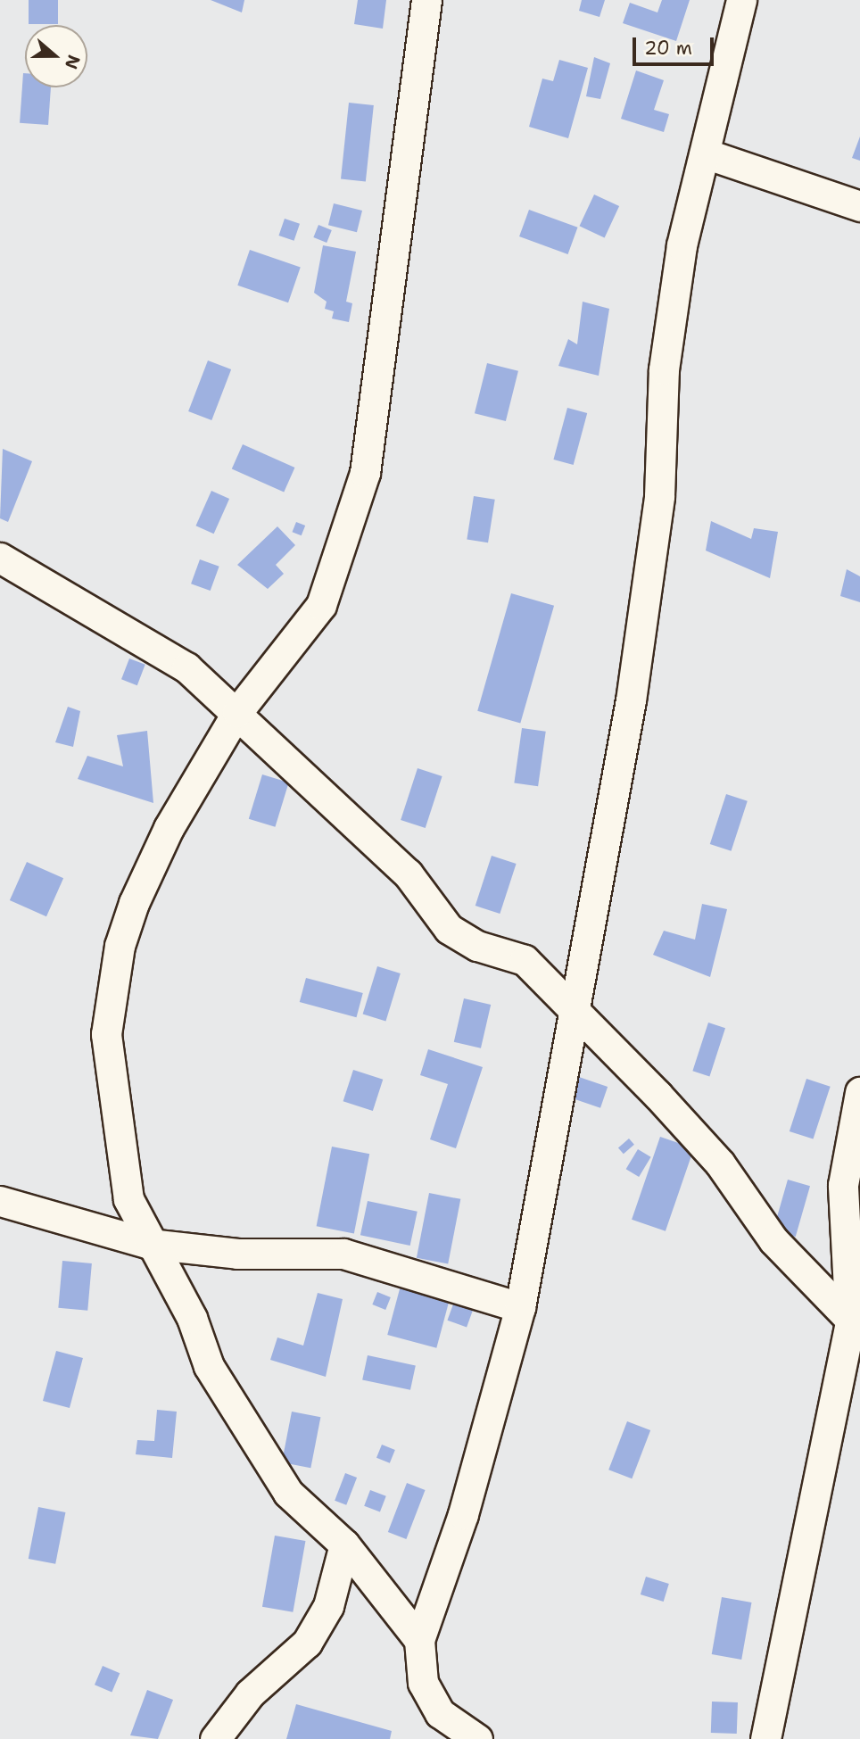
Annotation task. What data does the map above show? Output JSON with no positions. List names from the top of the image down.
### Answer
{
  "scale_bar": "20 m",
  "north": "right"
}
